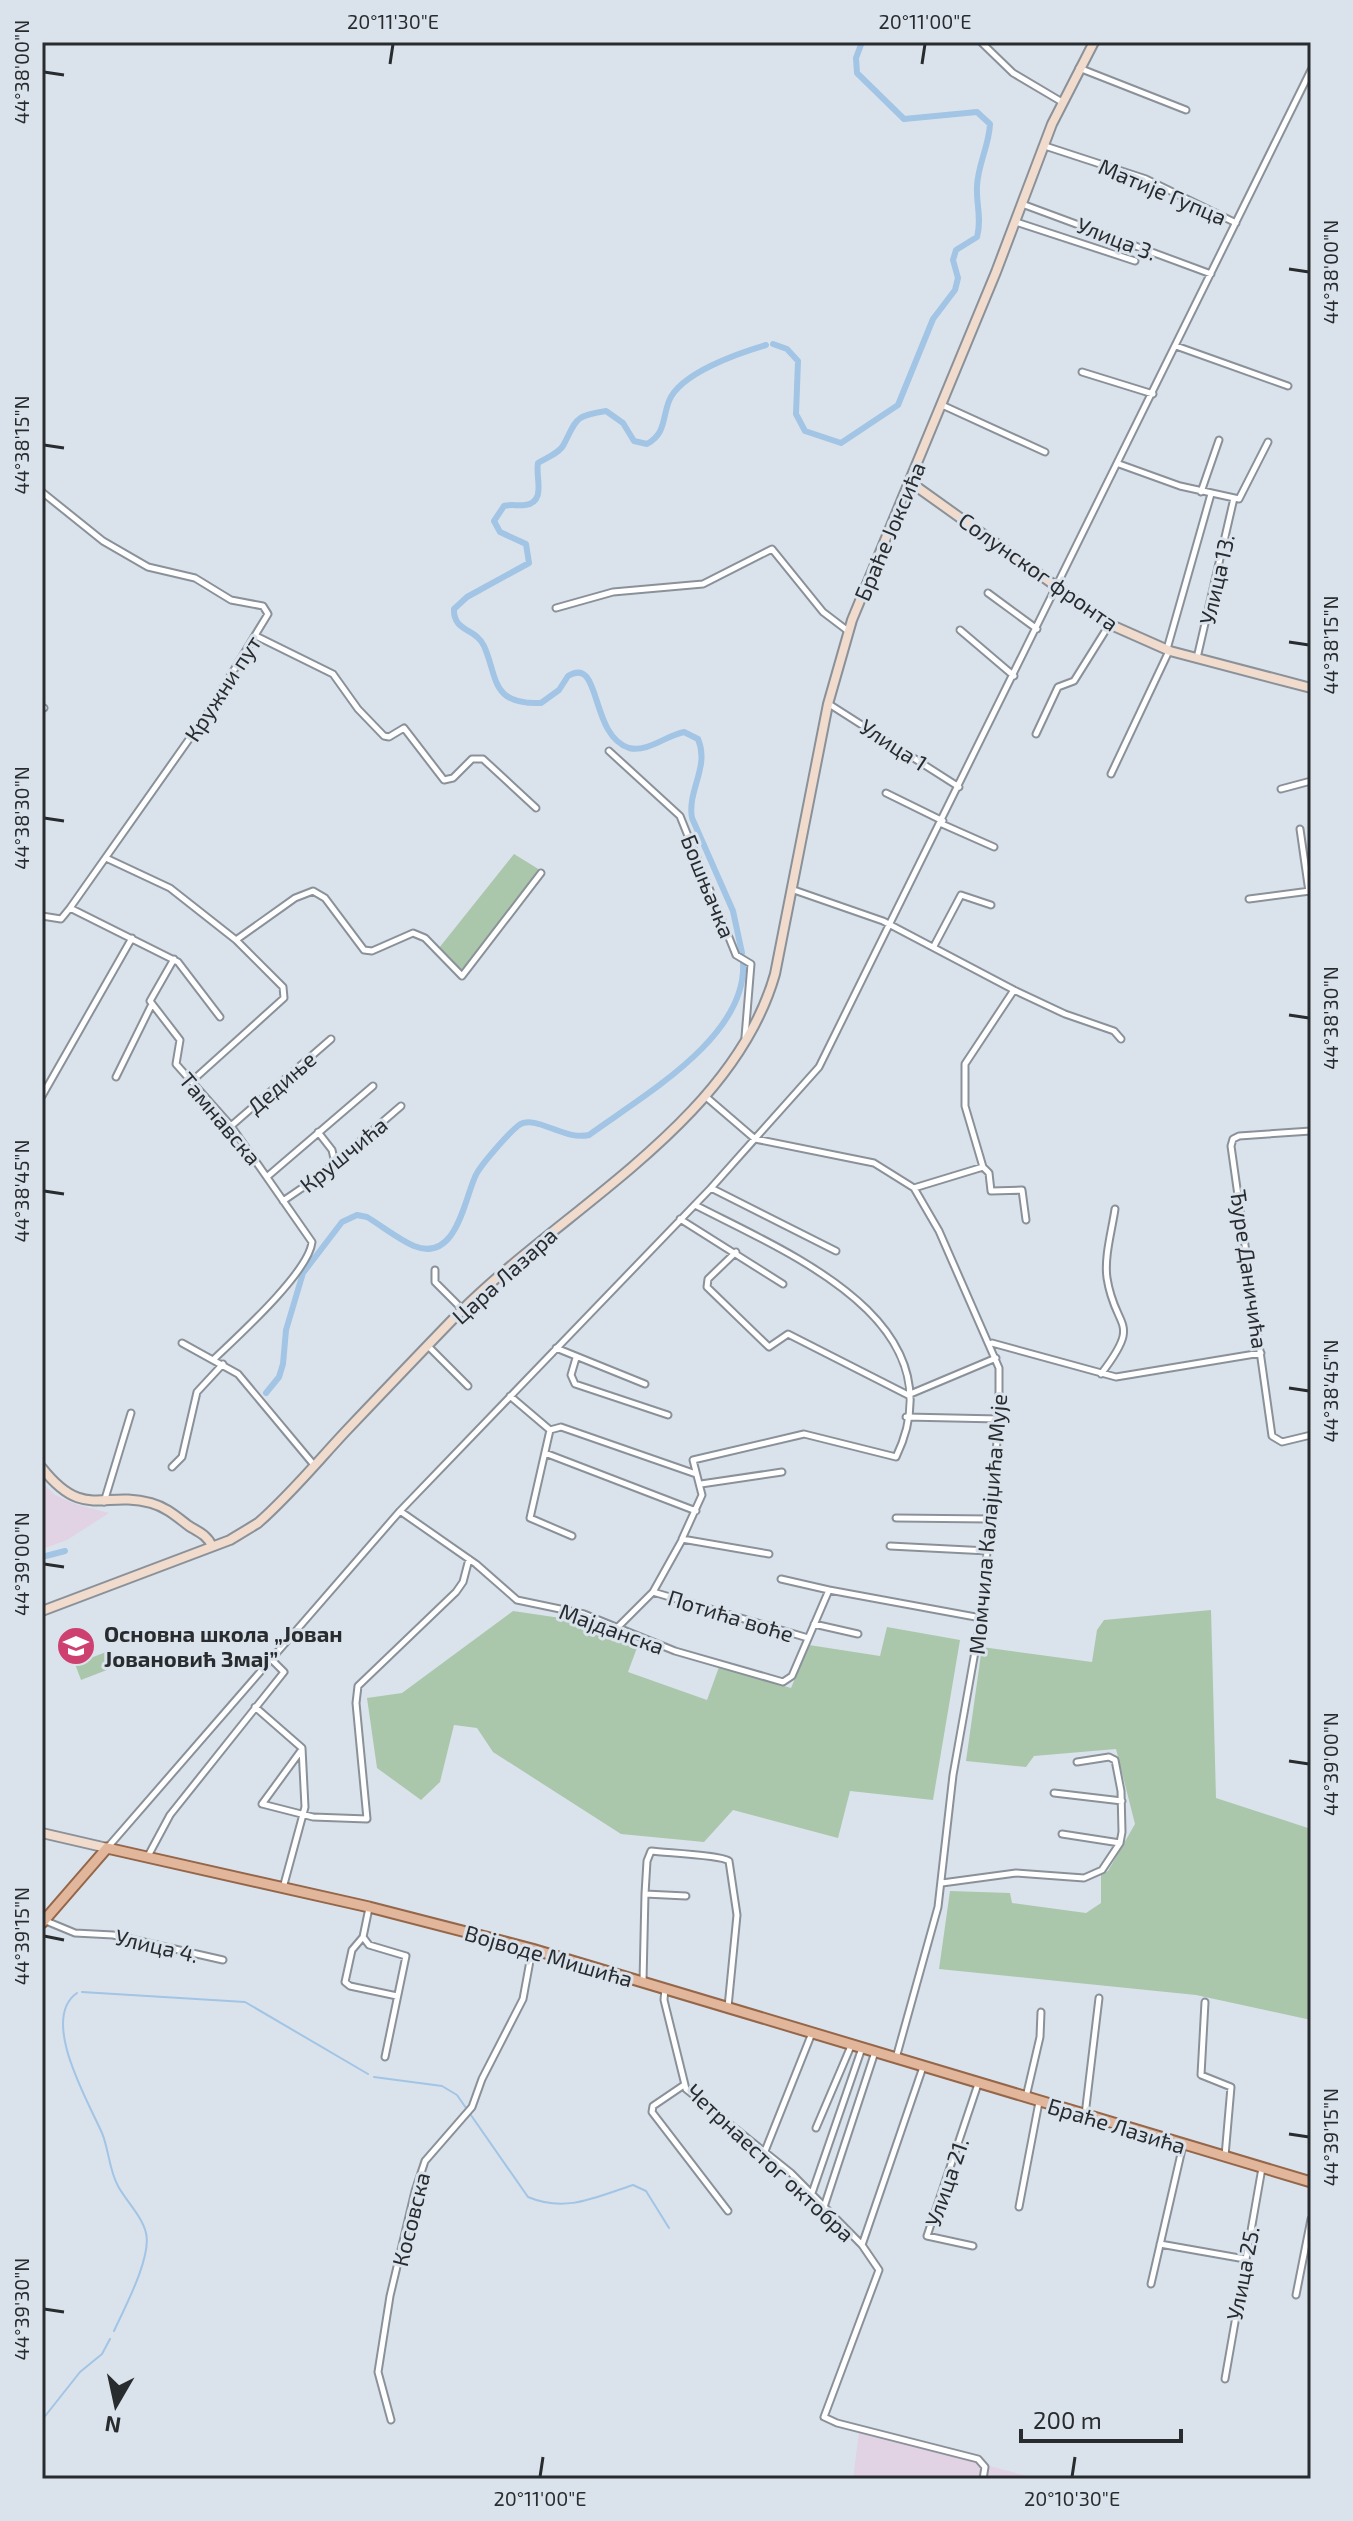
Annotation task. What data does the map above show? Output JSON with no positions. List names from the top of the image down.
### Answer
{
  "streets": {
    "main road": [
      "Браће Јоксића",
      "Солунског фронта",
      "Цара Лазара",
      "Војводе Мишића",
      "Браће Лазића"
    ],
    "street": [
      "Матије Гупца",
      "Улица 3.",
      "Улица 13.",
      "Кружни пут",
      "Улица 1",
      "Бошњачка",
      "Дедиње",
      "Тамнавска",
      "Крушчића",
      "Ђуре Даничића",
      "Момчила Калајџића Мује",
      "Потића воће",
      "Мајданска",
      "Улица 4.",
      "Четрнаестог октобра",
      "Улица 21.",
      "Косовска",
      "Улица 25."
    ]
  },
  "crossings": [
    ["Матије Гупца", "Браће Јоксића"],
    ["Улица 3.", "Браће Јоксића"],
    ["Браће Јоксића", "Солунског фронта"],
    ["Браће Јоксића", "Улица 1"],
    ["Браће Јоксића", "Бошњачка"],
    ["Браће Јоксића", "Цара Лазара"],
    ["Солунског фронта", "Улица 13."],
    ["Бошњачка", "Цара Лазара"],
    ["Дедиње", "Тамнавска"],
    ["Тамнавска", "Крушчића"],
    ["Цара Лазара", "Момчила Калајџића Мује"],
    ["Момчила Калајџића Мује", "Браће Лазића"],
    ["Потића воће", "Мајданска"],
    ["Војводе Мишића", "Браће Лазића"],
    ["Војводе Мишића", "Четрнаестог октобра"],
    ["Војводе Мишића", "Косовска"],
    ["Браће Лазића", "Улица 21."],
    ["Браће Лазића", "Улица 25."]
  ],
  "places": {
    "school or university": ["Основна школа „Јован Јовановић Змај”"]
  },
  "scale_bar": "200 m",
  "north": "bottom",
  "coordinates": [
    "20°11'30\"E",
    "20°11'00\"E",
    "44°38'00\"N",
    "44°38'15\"N",
    "44°38'30\"N",
    "44°38'45\"N",
    "44°39'00\"N",
    "44°39'15\"N",
    "44°39'30\"N",
    "20°10'30\"E"
  ]
}
